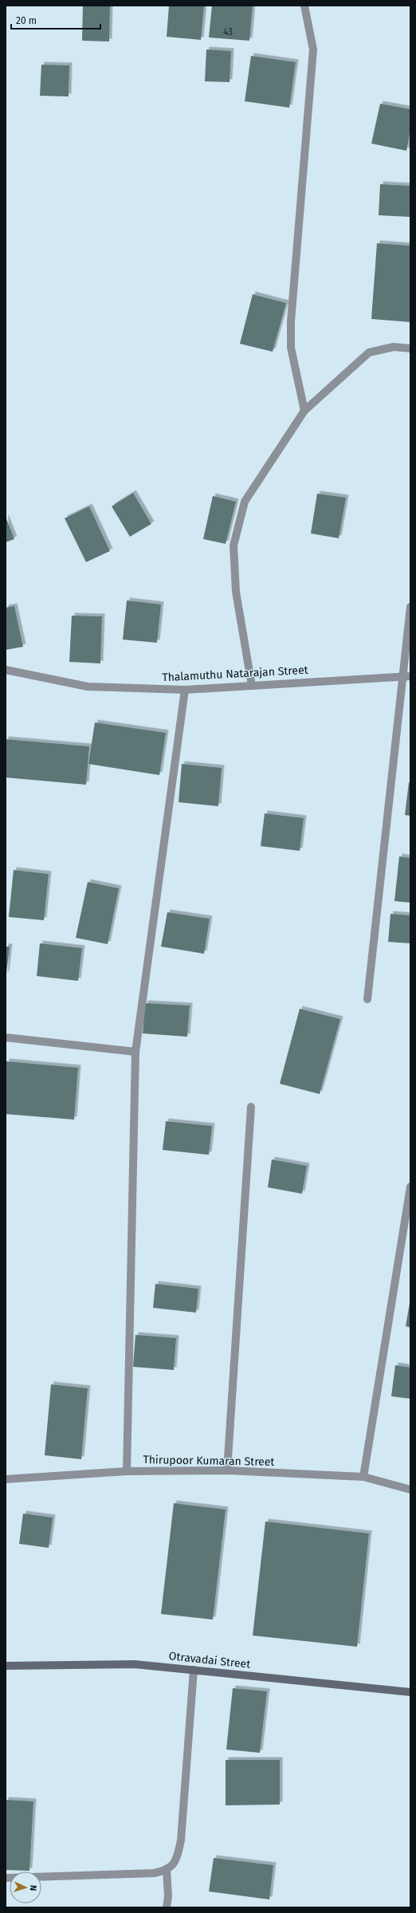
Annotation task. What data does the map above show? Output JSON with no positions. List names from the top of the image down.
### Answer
{
  "streets": {
    "street": ["Thalamuthu Natarajan Street", "Thirupoor Kumaran Street", "Otravadai Street"]
  },
  "house_numbers": ["43"],
  "scale_bar": "20 m",
  "north": "right"
}
